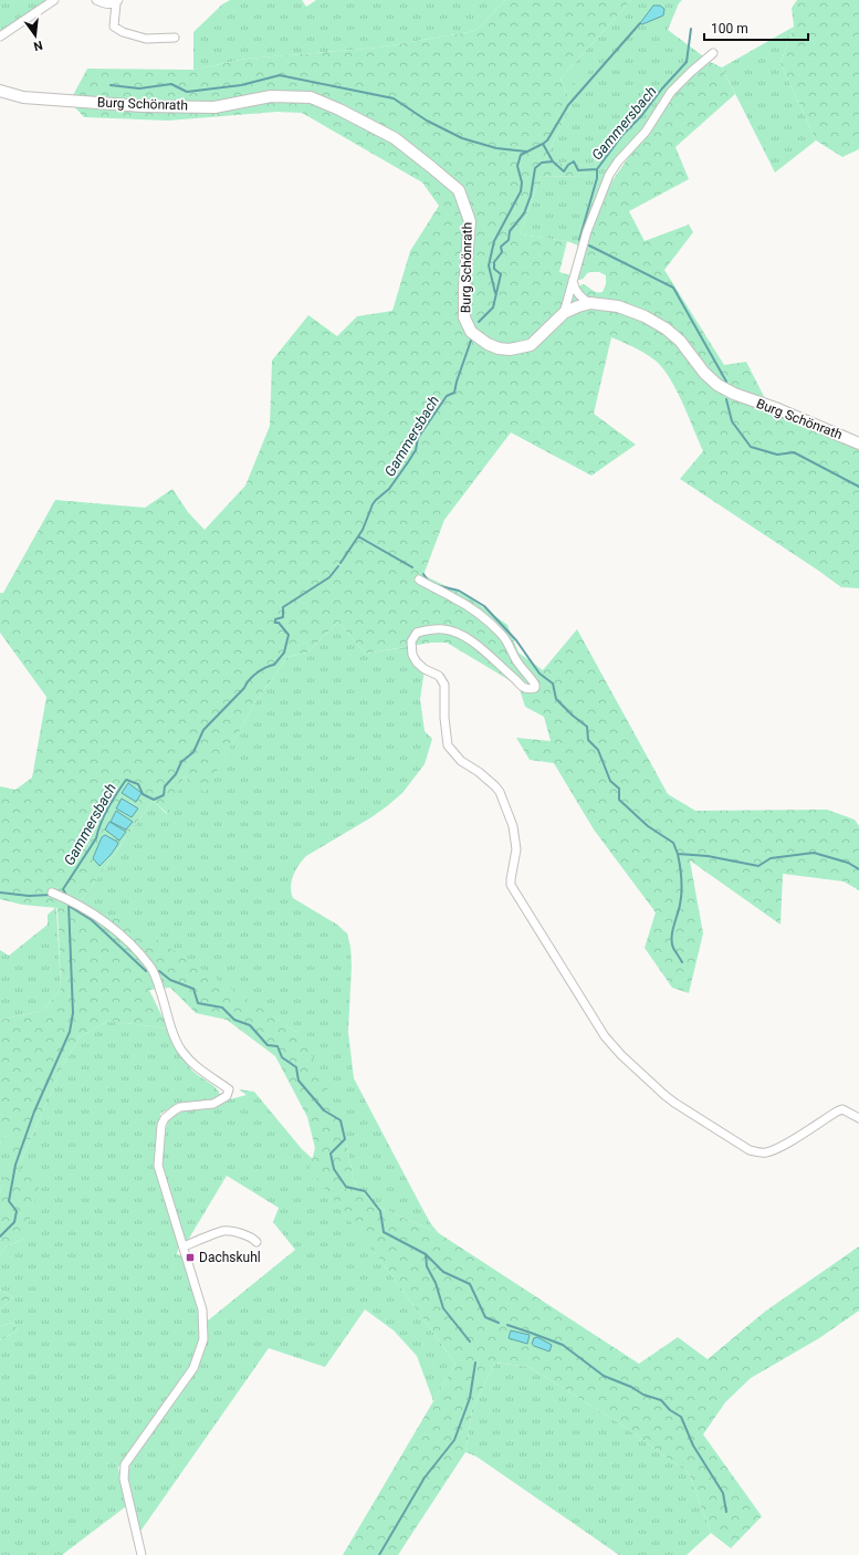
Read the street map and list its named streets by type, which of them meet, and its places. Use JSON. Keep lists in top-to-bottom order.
{
  "streets": {
    "street": ["Burg Schönrath"]
  },
  "water": ["Gammersbach"],
  "places": {
    "transit": ["Dachskuhl"]
  },
  "scale_bar": "100 m",
  "north": "bottom"
}
